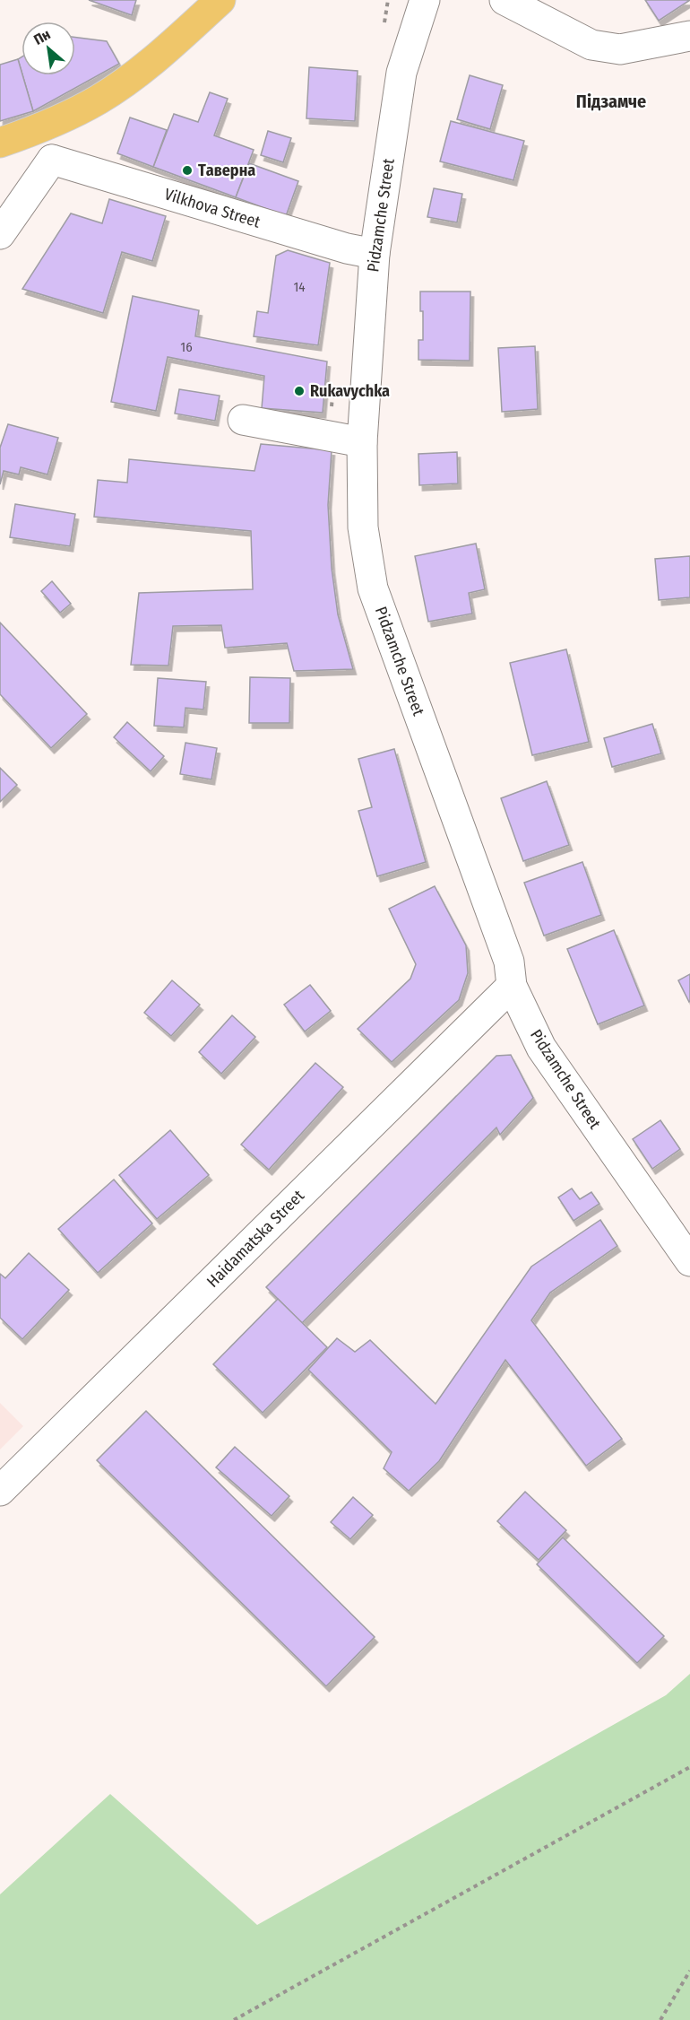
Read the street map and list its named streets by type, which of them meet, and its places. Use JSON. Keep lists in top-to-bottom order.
{
  "streets": {
    "street": ["Vilkhova Street", "Pidzamche Street", "Haidamatska Street"]
  },
  "crossings": [
    ["Vilkhova Street", "Pidzamche Street"],
    ["Pidzamche Street", "Haidamatska Street"]
  ],
  "districts": ["Підзамче"],
  "places": ["Tаверна", "Rukavychka"],
  "house_numbers": ["14", "16"],
  "north": "top left"
}
